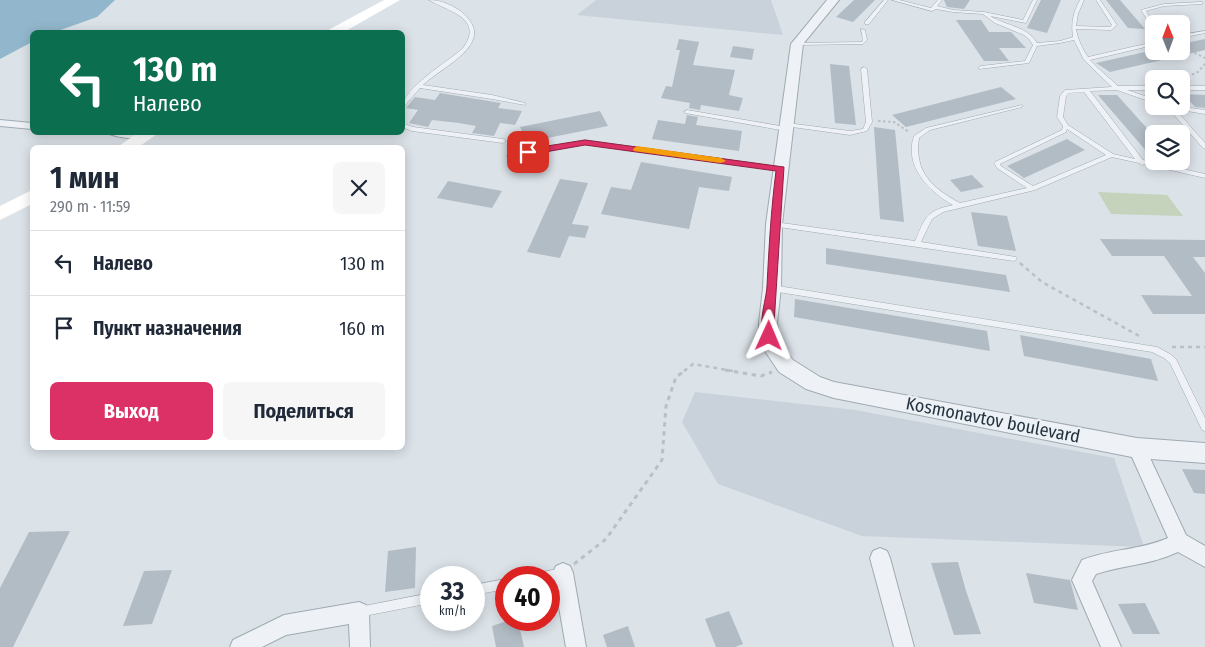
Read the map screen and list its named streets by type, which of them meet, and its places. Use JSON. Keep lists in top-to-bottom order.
{
  "streets": {
    "street": ["Kosmonavtov boulevard"]
  },
  "north": "top",
  "page": {
    "turn": ["130 m", "Налево"],
    "heading": ["1 мин", "290 m · 11:59"],
    "list": [
      {
        "name": "Налево",
        "value": "130 m"
      },
      {
        "name": "Пункт назначения",
        "value": "160 m"
      }
    ],
    "buttons": ["Выход", "Поделиться"],
    "speed": "33 km/h",
    "limit": "40"
  }
}
